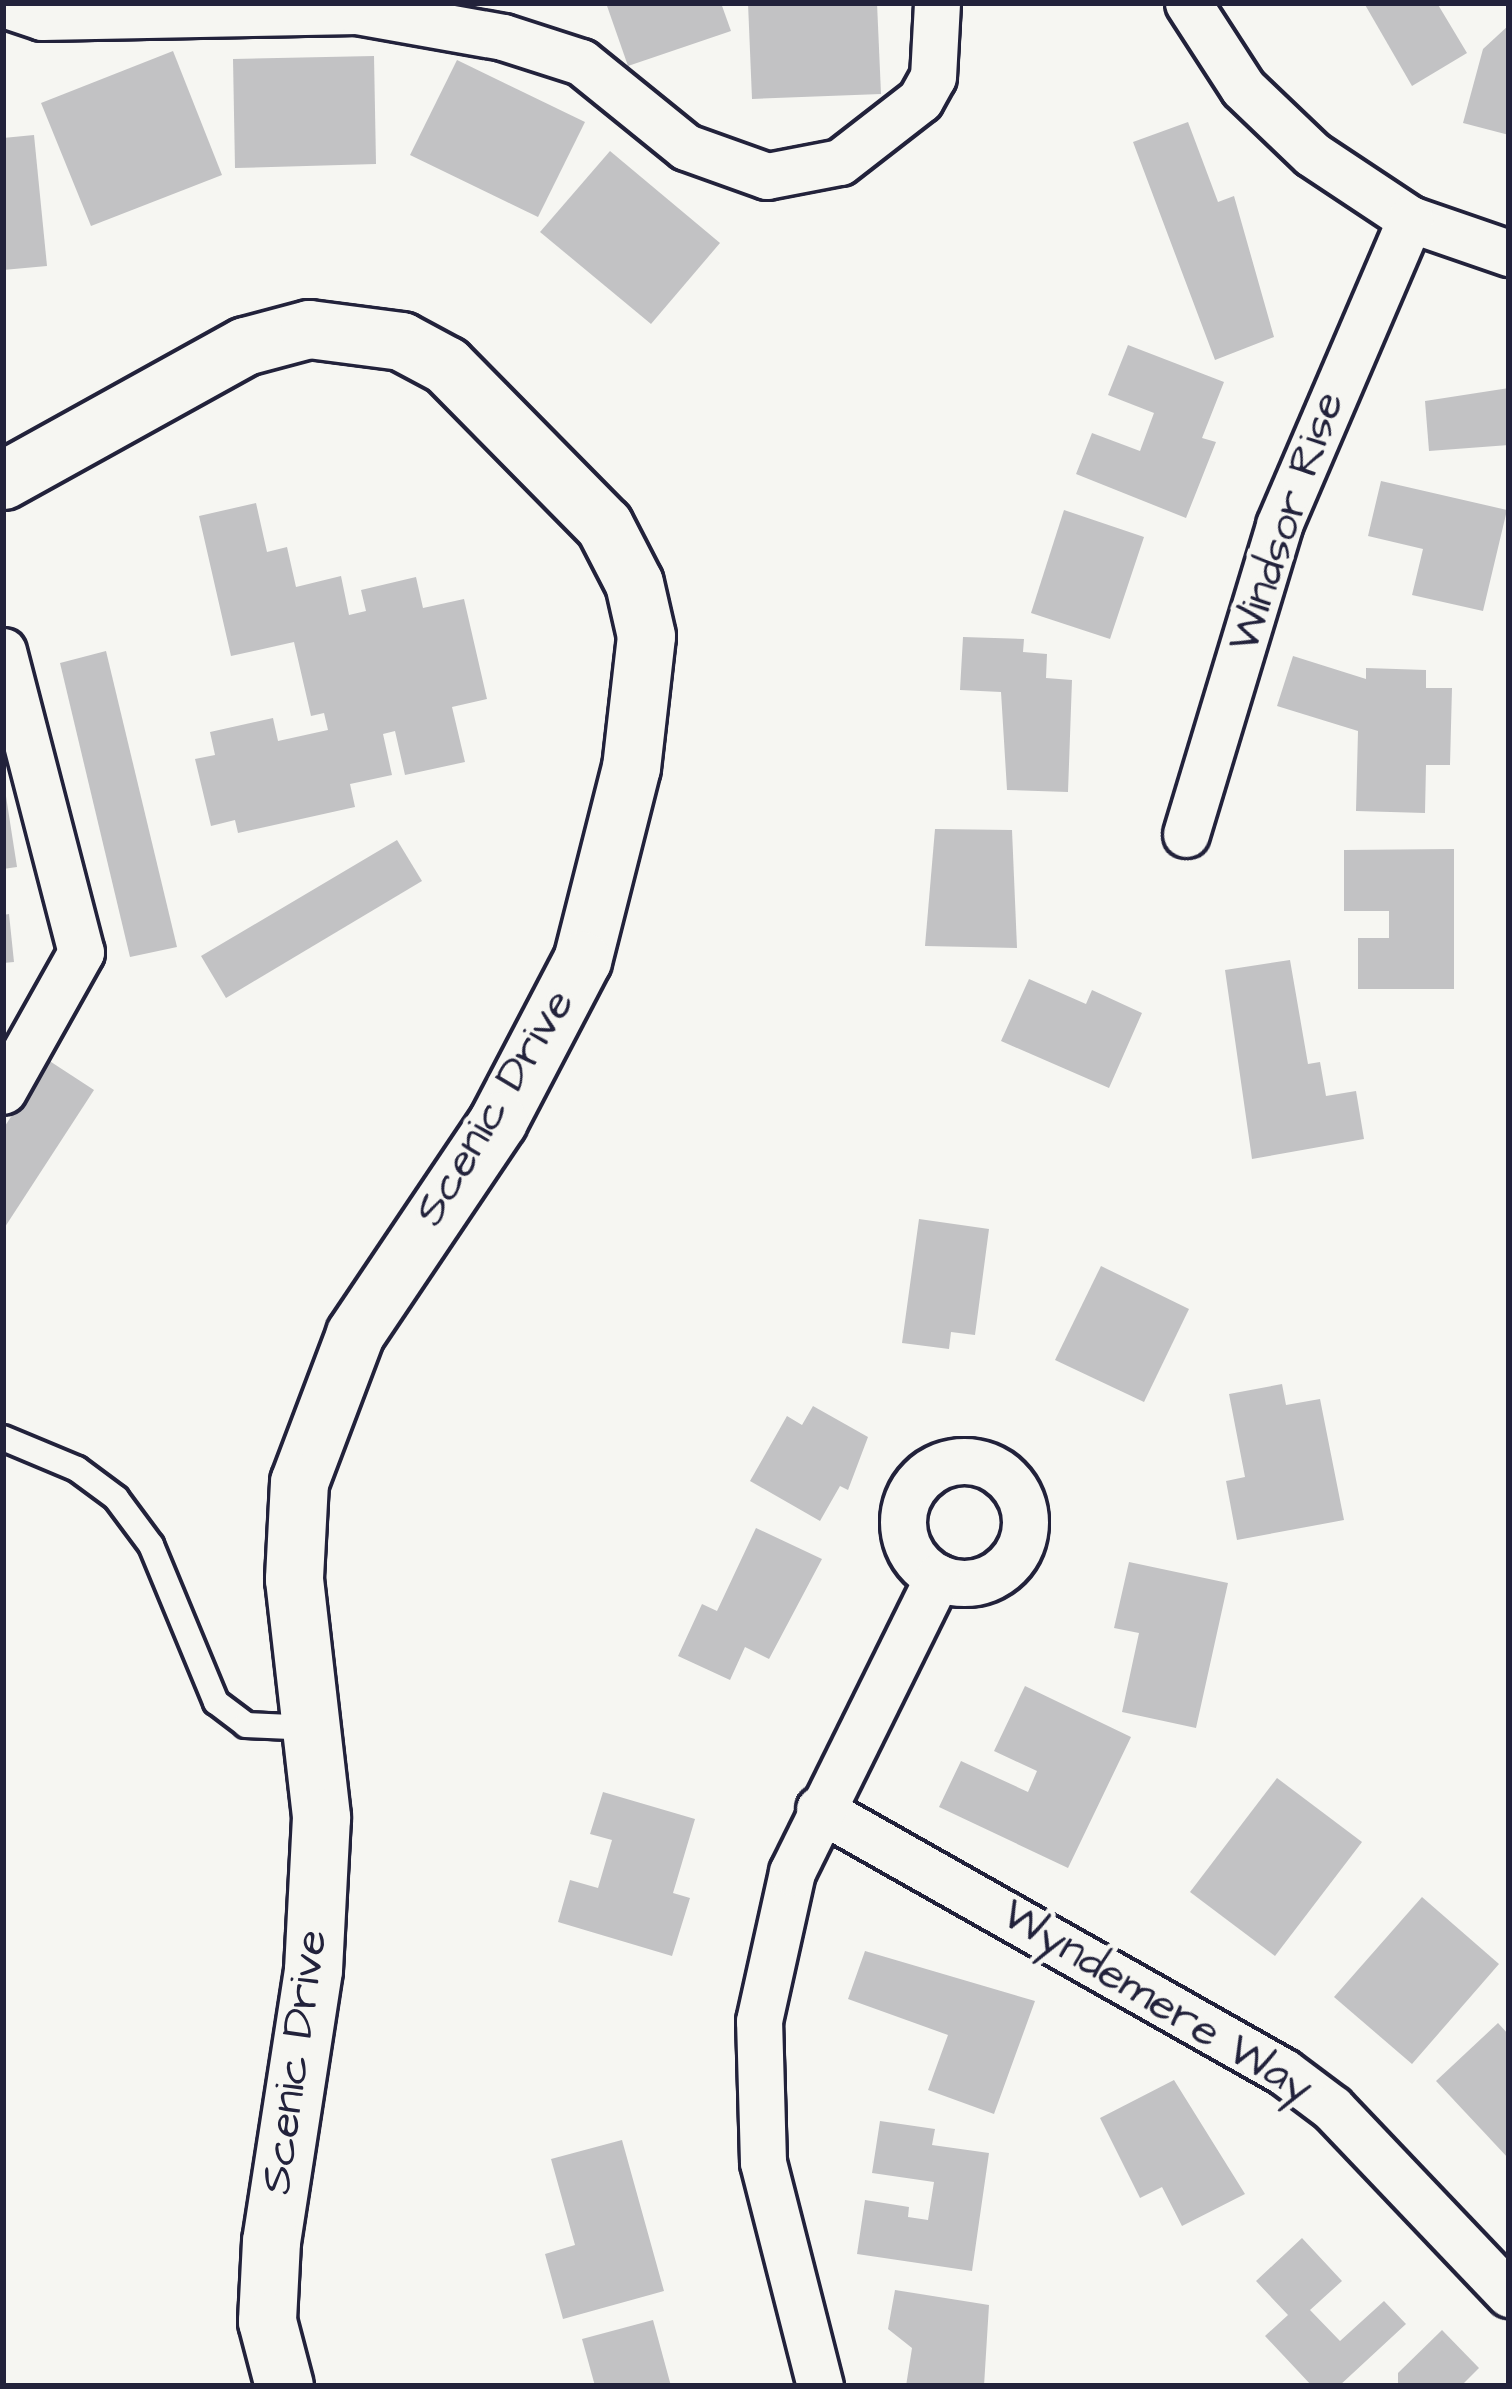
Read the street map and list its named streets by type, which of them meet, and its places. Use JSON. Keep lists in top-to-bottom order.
{
  "streets": {
    "street": ["Windsor Rise", "Scenic Drive", "Wyndemere Way"]
  }
}
